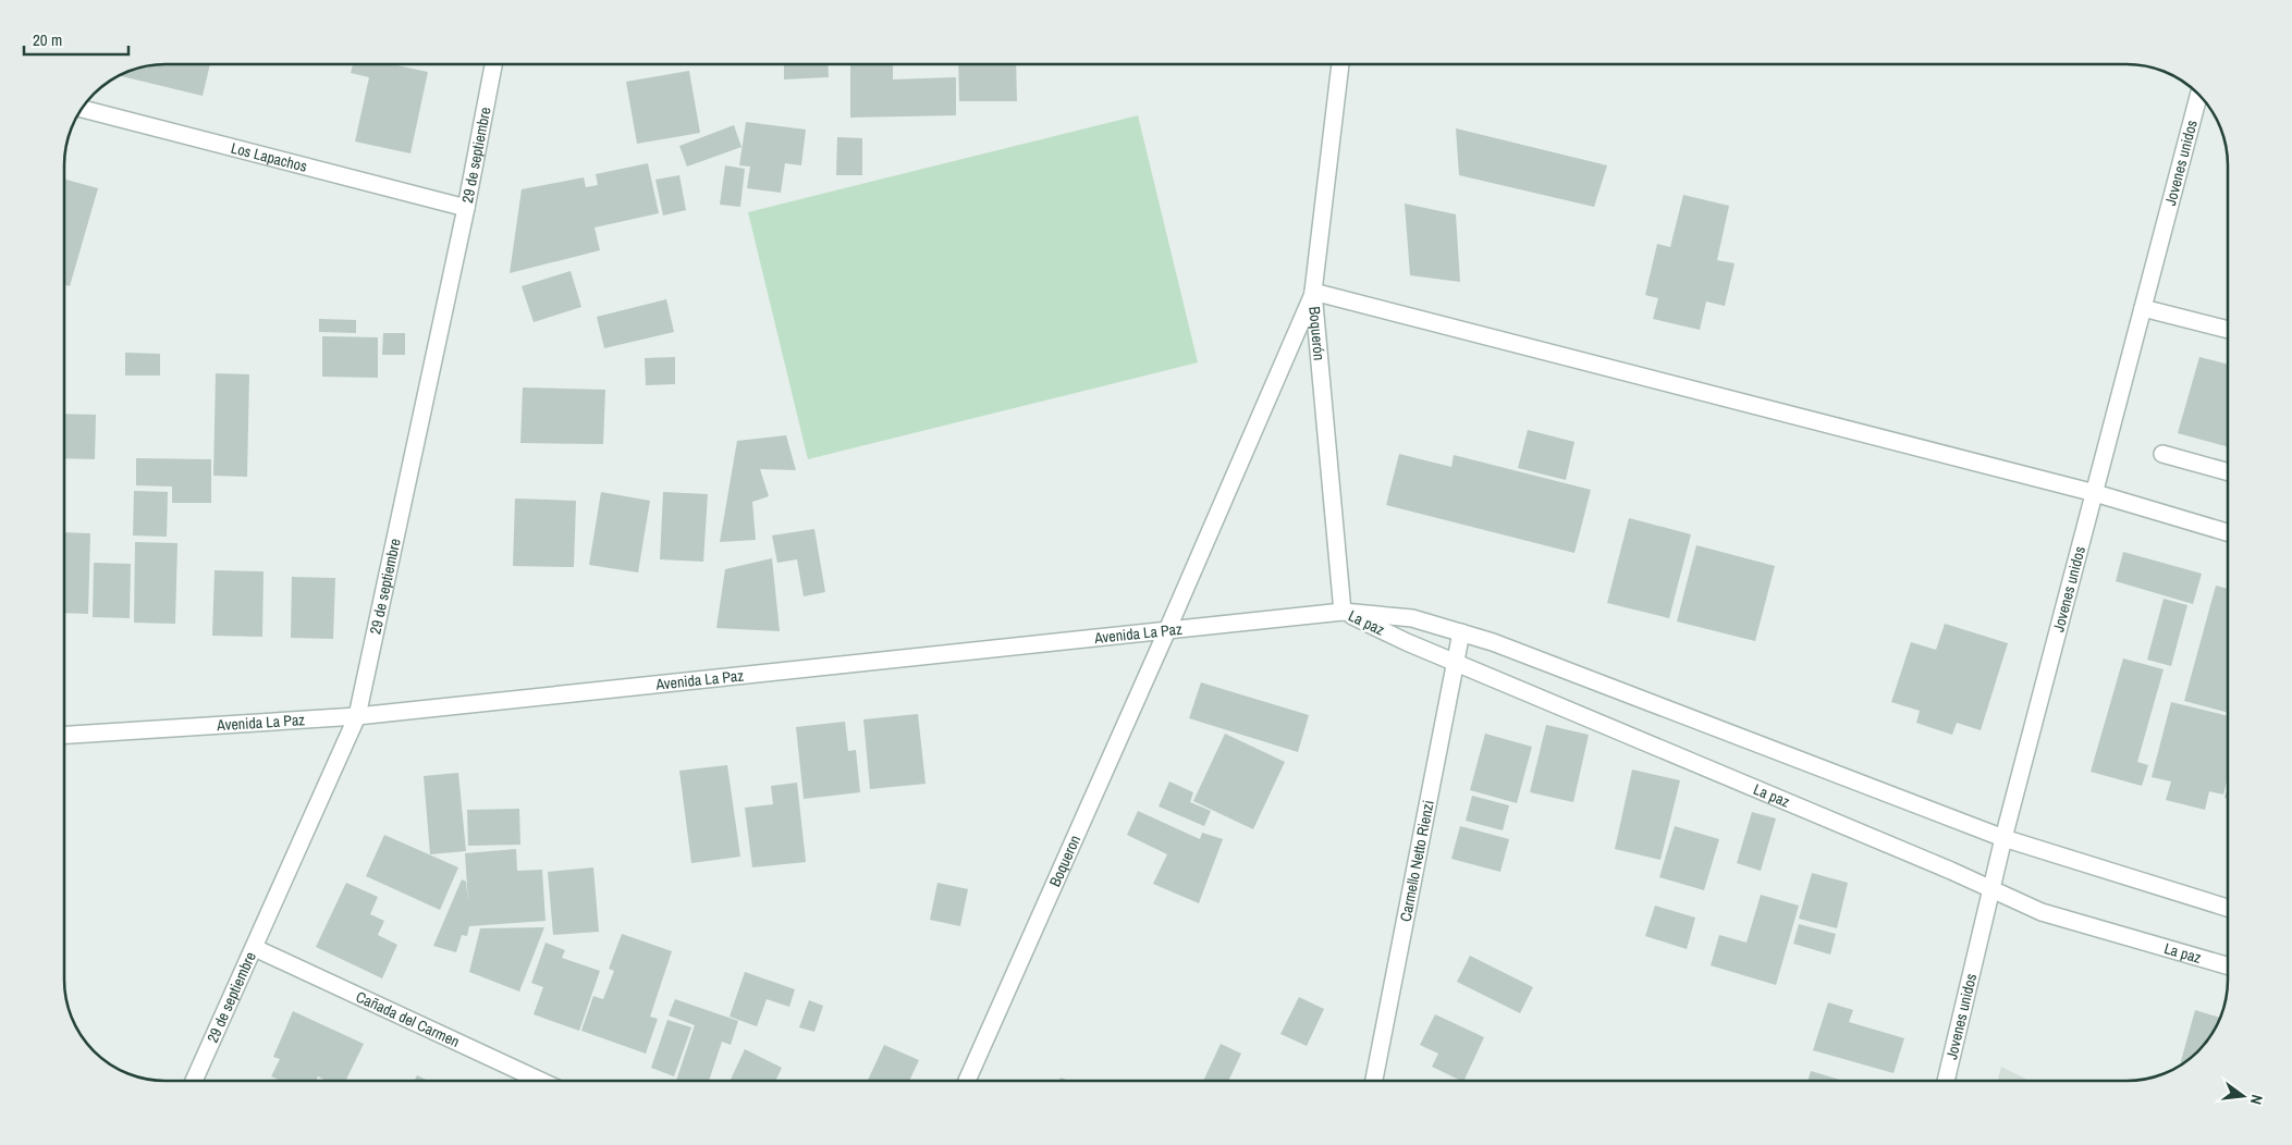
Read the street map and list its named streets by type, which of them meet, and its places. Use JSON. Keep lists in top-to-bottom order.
{
  "streets": {
    "street": [
      "29 de septiembre",
      "Los Lapachos",
      "Jovenes unidos",
      "Boquerón",
      "La paz",
      "Avenida La Paz",
      "Boqueron",
      "Carmello Netto Rienzi",
      "Cañada del Carmen"
    ]
  },
  "crossings": [
    ["29 de septiembre", "Los Lapachos"],
    ["29 de septiembre", "Avenida La Paz"],
    ["29 de septiembre", "Cañada del Carmen"],
    ["Jovenes unidos", "La paz"],
    ["Boquerón", "La paz"],
    ["Boquerón", "Avenida La Paz"],
    ["Boquerón", "Boqueron"],
    ["La paz", "Avenida La Paz"],
    ["La paz", "Carmello Netto Rienzi"],
    ["Avenida La Paz", "Boqueron"]
  ],
  "scale_bar": "20 m",
  "north": "right"
}
